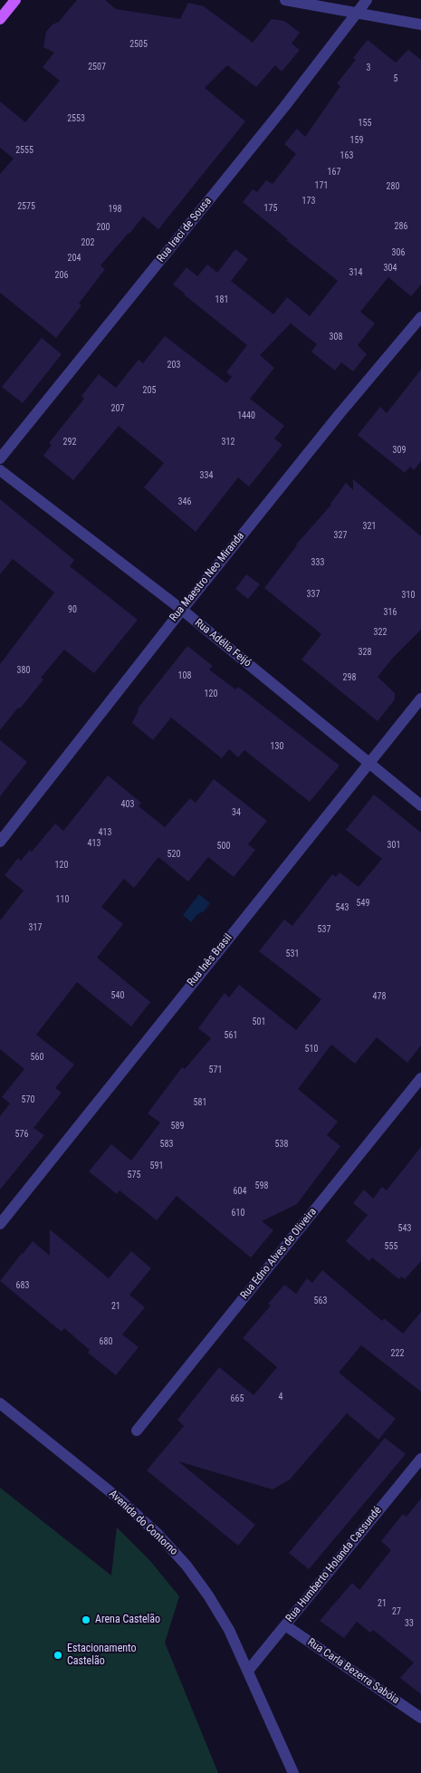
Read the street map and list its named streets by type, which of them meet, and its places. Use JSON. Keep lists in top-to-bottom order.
{
  "streets": {
    "street": [
      "Rua Iraci de Sousa",
      "Rua Maestro Neo Miranda",
      "Rua Adélia Feijó",
      "Rua Inês Brasil",
      "Rua Edno Alves de Oliveira",
      "Avenida do Contorno",
      "Rua Humberto Holanda Cassundé",
      "Rua Carla Bezerra Sabóia"
    ]
  },
  "crossings": [
    ["Rua Maestro Neo Miranda", "Rua Adélia Feijó"],
    ["Rua Adélia Feijó", "Rua Inês Brasil"],
    ["Avenida do Contorno", "Rua Humberto Holanda Cassundé"],
    ["Rua Humberto Holanda Cassundé", "Rua Carla Bezerra Sabóia"]
  ],
  "places": ["Arena Castelão", "Estacionamento Castelão"],
  "house_numbers": [
    "2505",
    "2507",
    "3",
    "5",
    "2553",
    "155",
    "159",
    "2555",
    "163",
    "167",
    "171",
    "280",
    "173",
    "2575",
    "175",
    "198",
    "286",
    "200",
    "202",
    "306",
    "204",
    "304",
    "314",
    "206",
    "181",
    "308",
    "203",
    "205",
    "207",
    "1440",
    "292",
    "312",
    "309",
    "334",
    "346",
    "321",
    "327",
    "333",
    "337",
    "310",
    "90",
    "316",
    "322",
    "328",
    "380",
    "108",
    "298",
    "120",
    "130",
    "403",
    "34",
    "413",
    "413",
    "301",
    "500",
    "520",
    "120",
    "110",
    "549",
    "543",
    "317",
    "537",
    "531",
    "540",
    "478",
    "501",
    "561",
    "510",
    "560",
    "571",
    "570",
    "581",
    "589",
    "576",
    "583",
    "538",
    "591",
    "575",
    "598",
    "604",
    "610",
    "543",
    "555",
    "683",
    "563",
    "21",
    "680",
    "222",
    "4",
    "665",
    "21",
    "27",
    "33"
  ]
}
